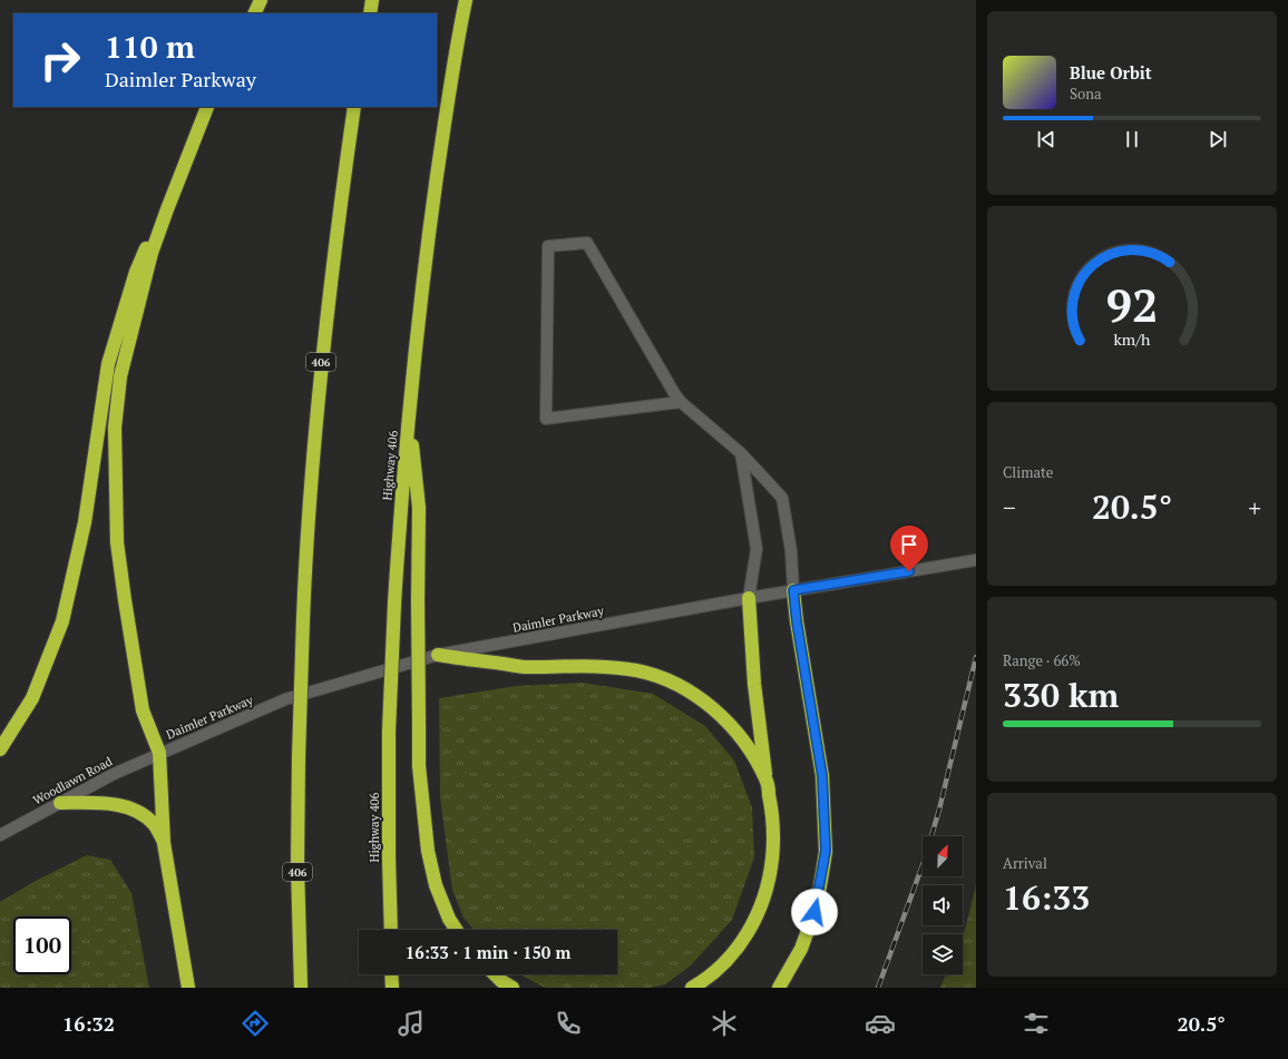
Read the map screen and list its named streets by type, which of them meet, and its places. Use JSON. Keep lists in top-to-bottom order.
{
  "streets": {
    "highway": ["406", "Highway 406"],
    "main road": ["Daimler Parkway", "Woodlawn Road"]
  },
  "crossings": [
    ["Daimler Parkway", "Woodlawn Road"]
  ],
  "north": "top right",
  "page": {
    "turn": ["110 m", "Daimler Parkway"],
    "song": ["Blue Orbit", "Sona"],
    "tile": [
      "Climate",
      ["Range · 66%", "330 km"],
      ["Arrival", "16:33"]
    ],
    "heat": ["−", "20.5°", "+"],
    "limit": "100",
    "trip": "16:33 · 1 min · 150 m",
    "tabs": ["16:32", "20.5°"],
    "gauge": ["92", "km/h"]
  }
}
